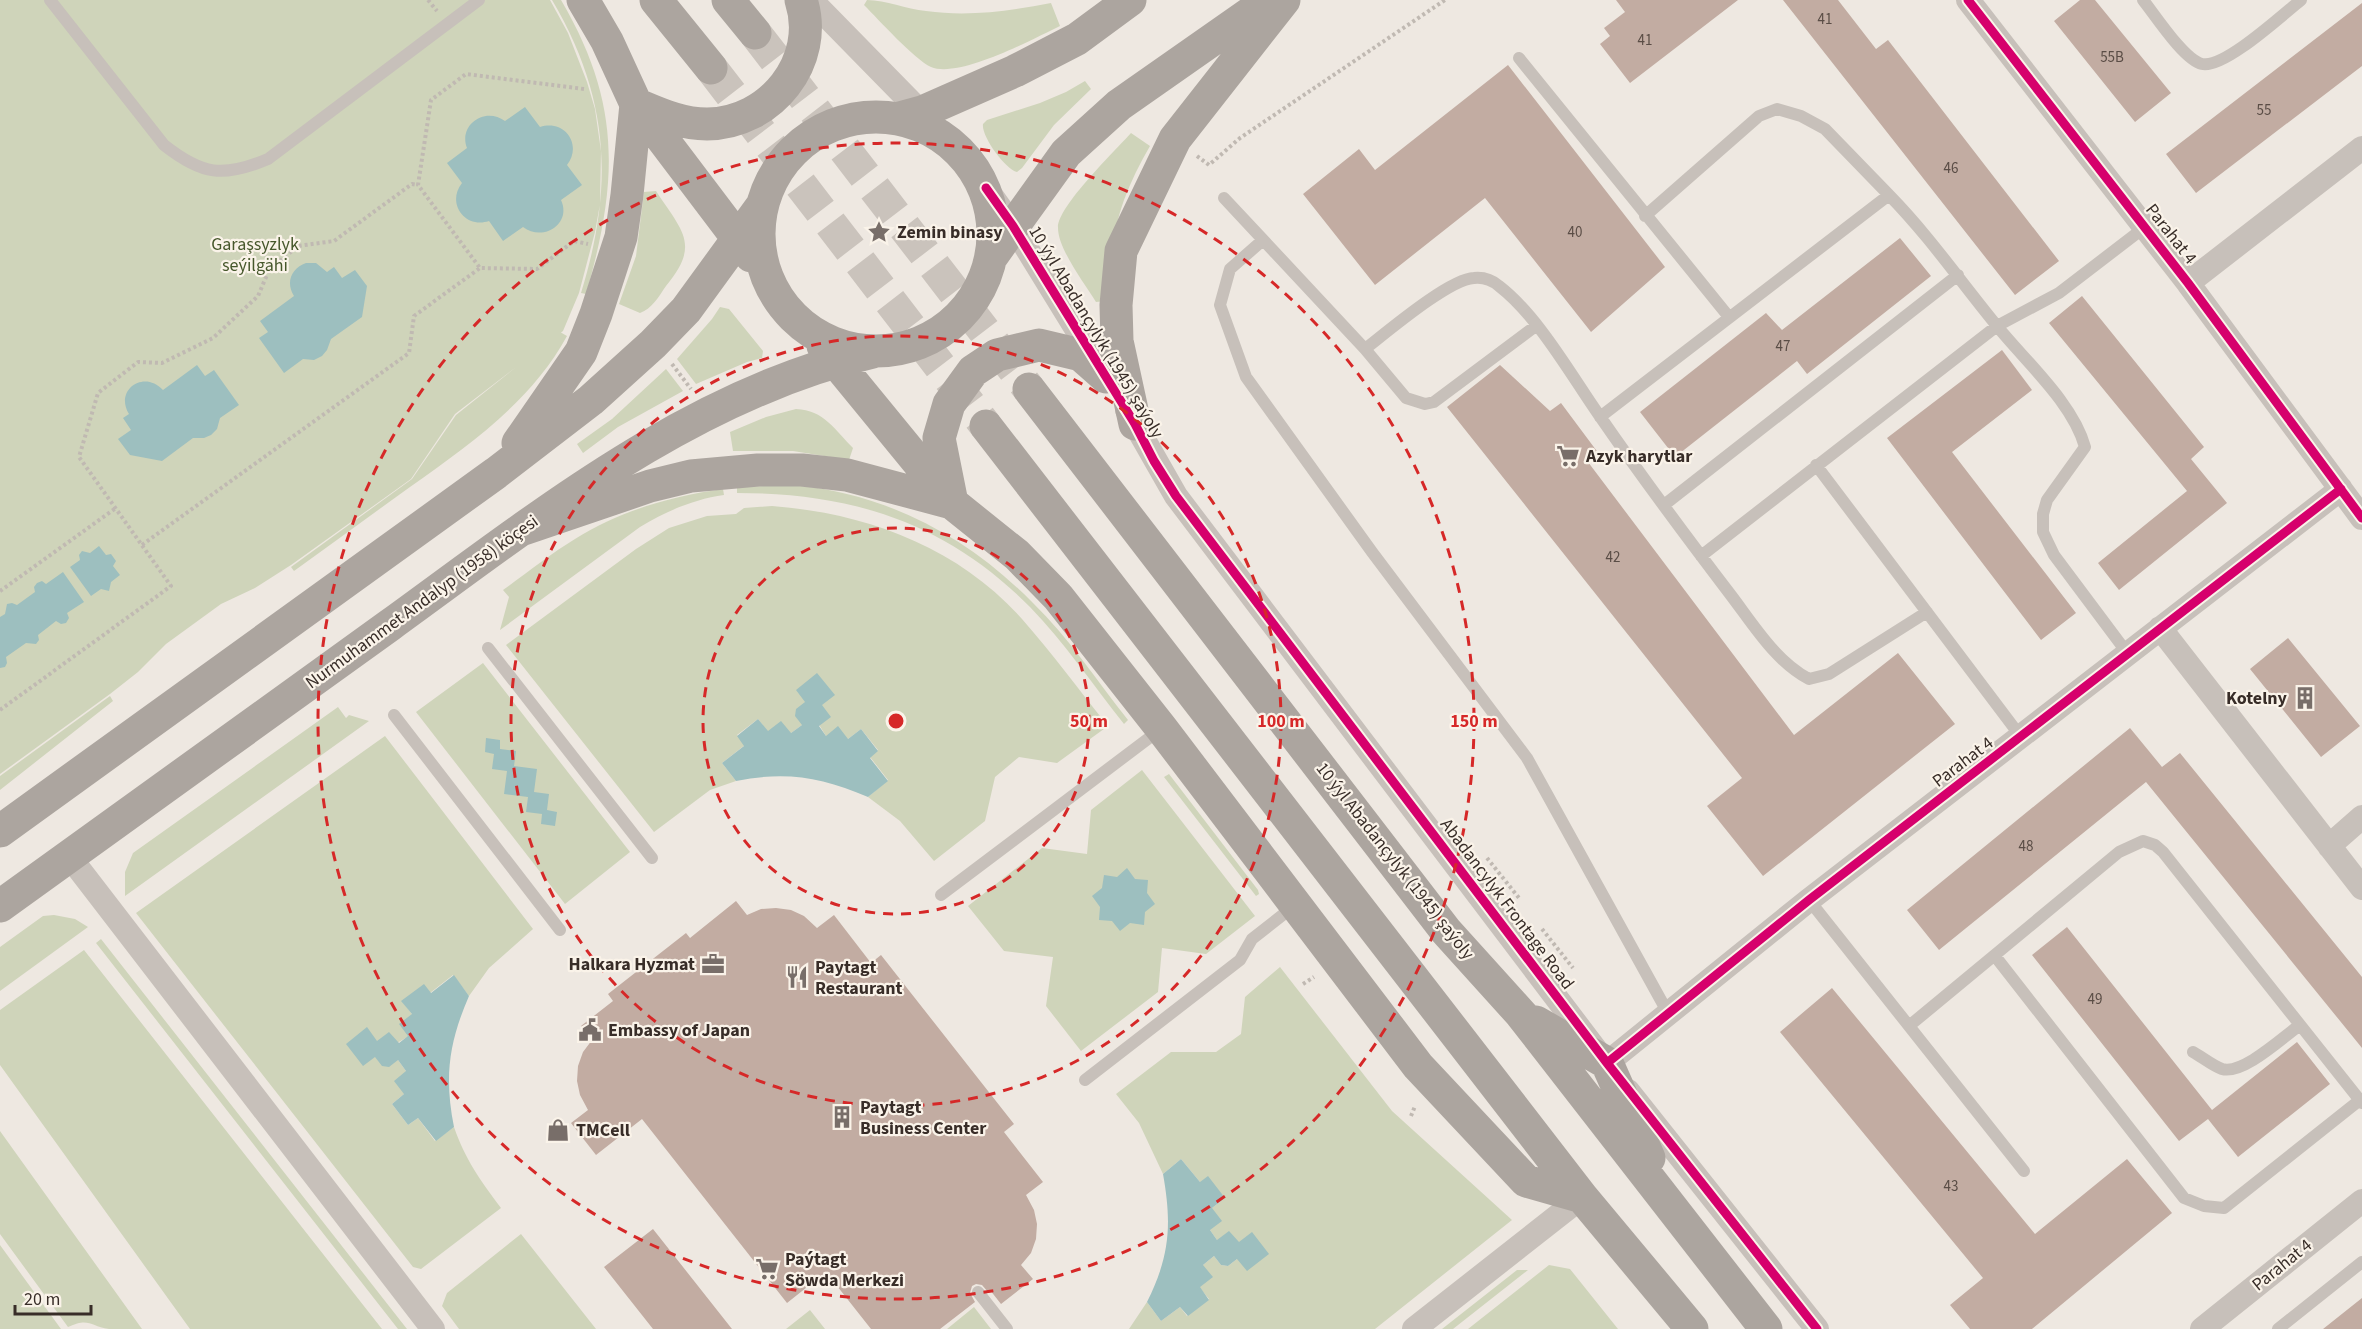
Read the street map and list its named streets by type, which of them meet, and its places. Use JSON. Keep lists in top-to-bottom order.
{
  "streets": {
    "main road": ["10 ýyl Abadançylyk (1945) şaýoly", "Nurmuhammet Andalyp (1958) köçesi"],
    "street": ["Parahat 4", "Abadancylyk Frontage Road"]
  },
  "crossings": [
    ["Parahat 4", "Abadancylyk Frontage Road"],
    ["10 ýyl Abadançylyk (1945) şaýoly", "Abadancylyk Frontage Road"]
  ],
  "parks": ["Garaşsyzlyk seýilgähi"],
  "places": {
    "place": ["Zemin binasy"],
    "supermarket": ["Azyk harytlar", "Paýtagt Söwda Merkezi"],
    "building": ["Kotelny", "Paytagt Business Center"],
    "office": ["Halkara Hyzmat"],
    "restaurant": ["Paytagt Restaurant"],
    "public building": ["Embassy of Japan"],
    "shop": ["TMCell"]
  },
  "house_numbers": [
    "41",
    "41",
    "55B",
    "55",
    "46",
    "40",
    "47",
    "42",
    "48",
    "49",
    "43"
  ],
  "scale_bar": "20 m",
  "rings": ["50 m", "100 m", "150 m"]
}
